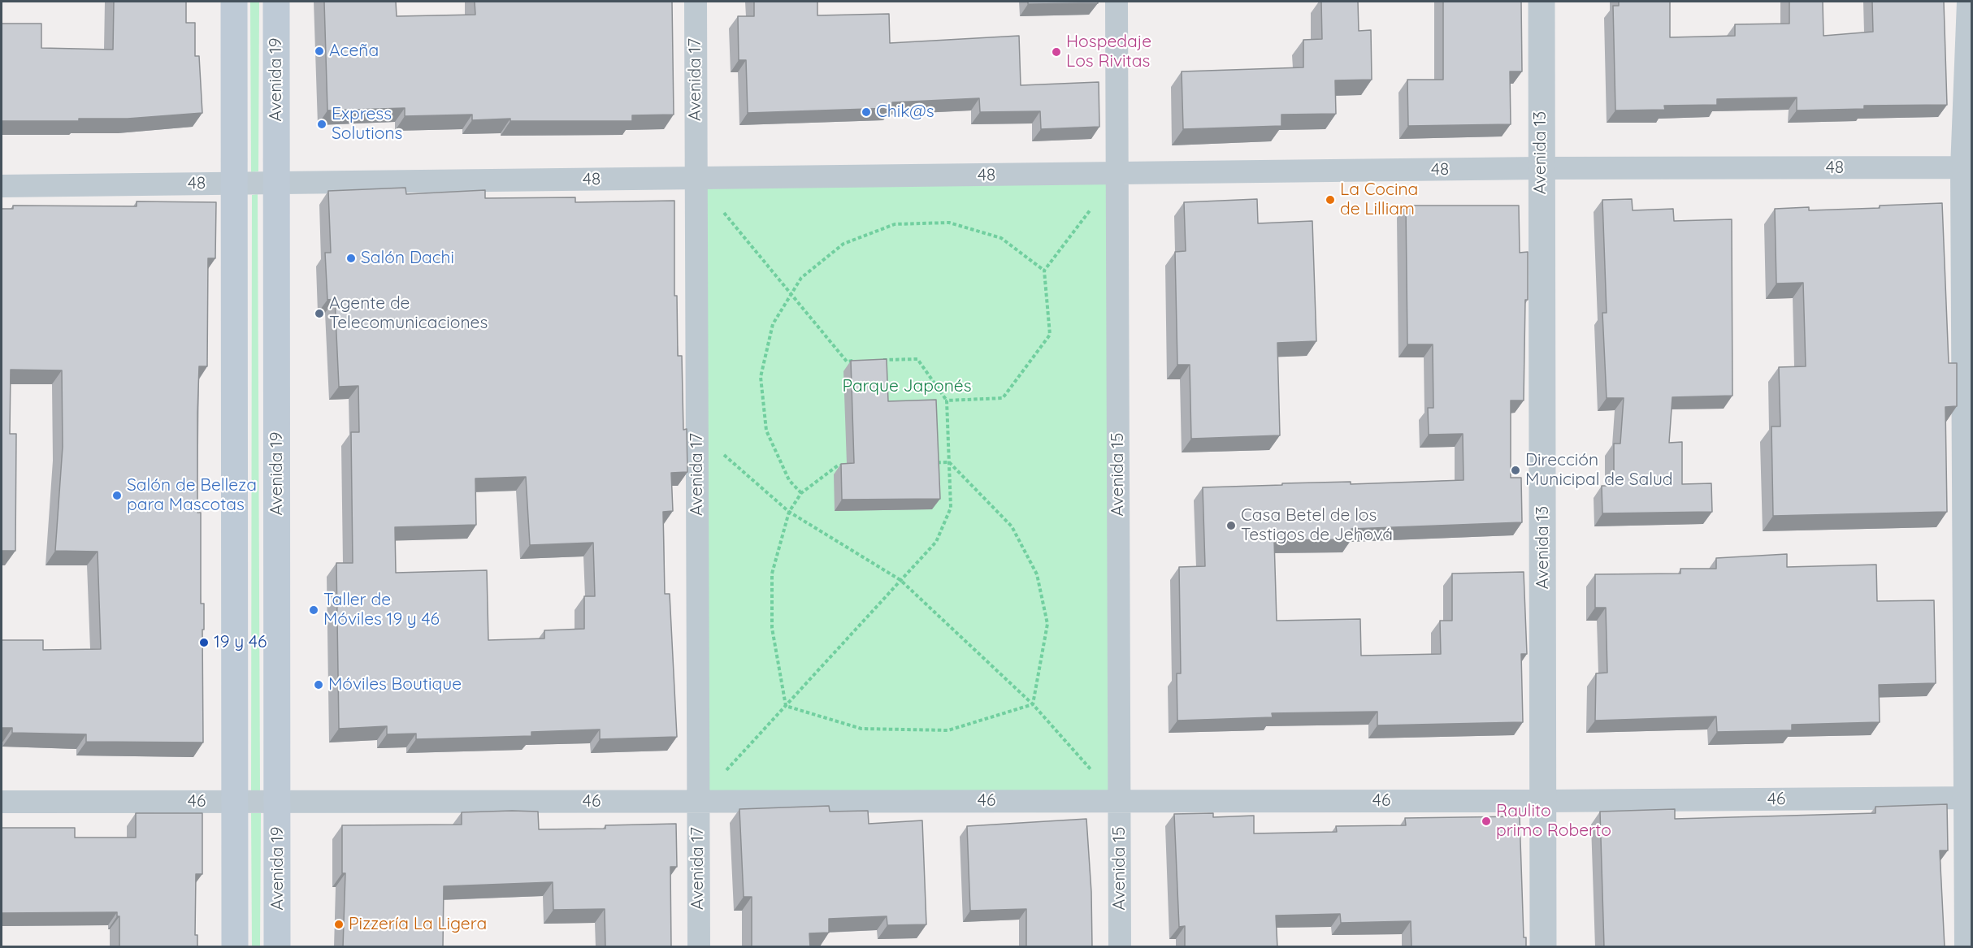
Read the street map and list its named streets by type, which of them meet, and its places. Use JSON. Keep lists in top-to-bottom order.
{
  "streets": {
    "main road": ["Avenida 19"],
    "street": [
      "Avenida 17",
      "Avenida 13",
      "48",
      "Avenida 15",
      "46"
    ]
  },
  "crossings": [
    ["Avenida 19", "48"],
    ["Avenida 19", "46"],
    ["Avenida 17", "48"],
    ["Avenida 17", "46"],
    ["Avenida 13", "48"],
    ["Avenida 13", "46"],
    ["48", "Avenida 15"],
    ["Avenida 15", "46"]
  ],
  "parks": ["Parque Japonés"],
  "places": [
    "Aceña",
    "Hospedaje Los Rivitas",
    "Chik@s",
    "Express Solutions",
    "La Cocina de Lilliam",
    "Salón Dachi",
    "Agente de Telecomunicaciones",
    "Dirección Municipal de Salud",
    "Salón de Belleza para Mascotas",
    "Casa Betel de los Testigos de Jehová",
    "Taller de Móviles 19 y 46",
    "19 y 46",
    "Móviles Boutique",
    "Raulito primo Roberto",
    "Pizzería La Ligera"
  ]
}
